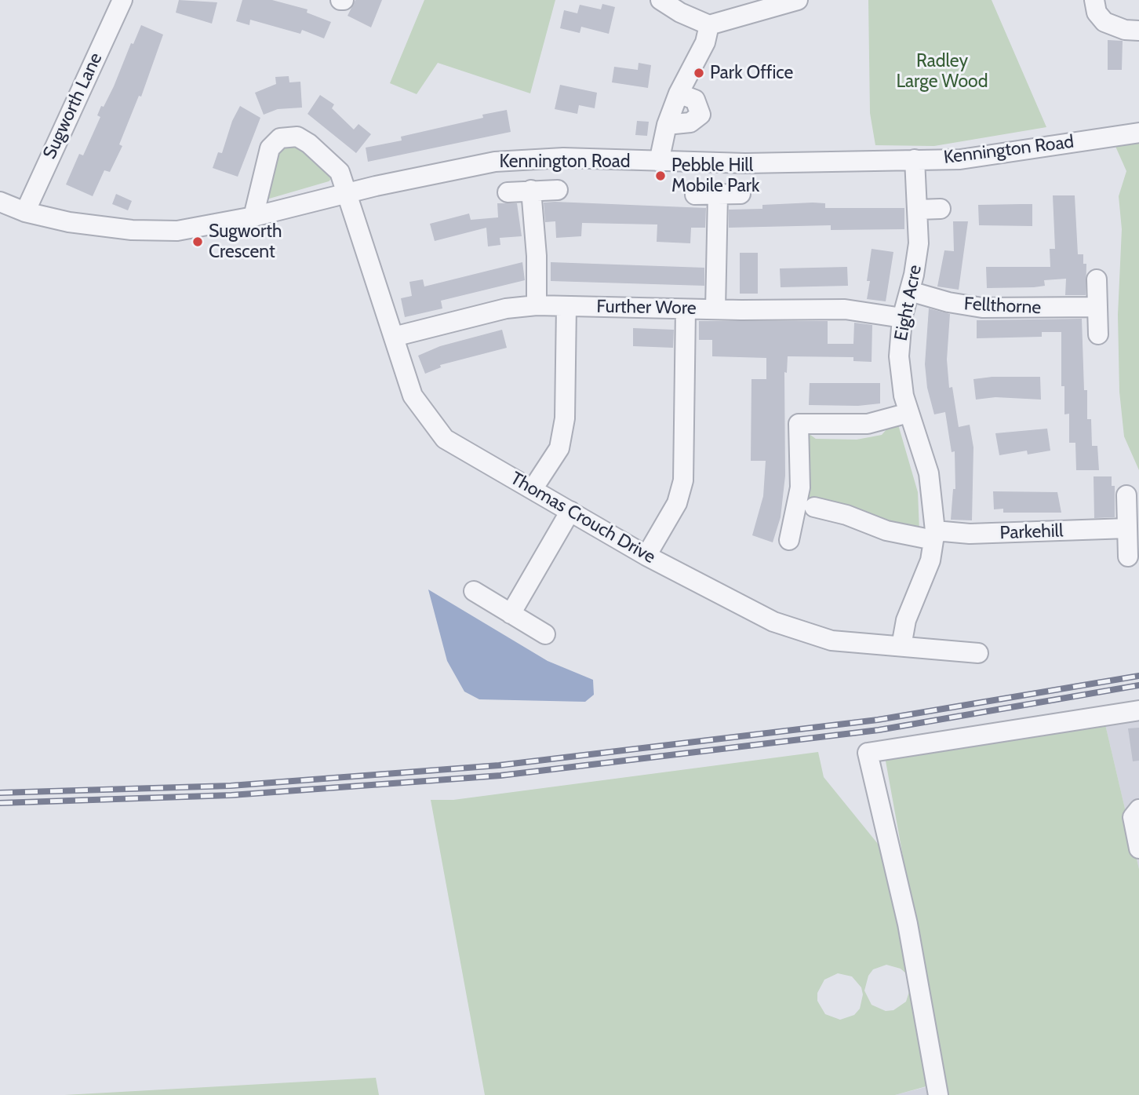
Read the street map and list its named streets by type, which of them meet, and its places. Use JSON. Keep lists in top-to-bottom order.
{
  "streets": {
    "street": [
      "Sugworth Lane",
      "Kennington Road",
      "Eight Acre",
      "Fellthorne",
      "Further Wore",
      "Thomas Crouch Drive",
      "Parkehill"
    ]
  },
  "crossings": [
    ["Sugworth Lane", "Kennington Road"],
    ["Kennington Road", "Eight Acre"],
    ["Kennington Road", "Thomas Crouch Drive"],
    ["Eight Acre", "Fellthorne"],
    ["Eight Acre", "Further Wore"],
    ["Eight Acre", "Thomas Crouch Drive"],
    ["Eight Acre", "Parkehill"],
    ["Further Wore", "Thomas Crouch Drive"]
  ],
  "parks": ["Radley Large Wood"],
  "places": ["Park Office", "Pebble Hill Mobile Park", "Sugworth Crescent"]
}
